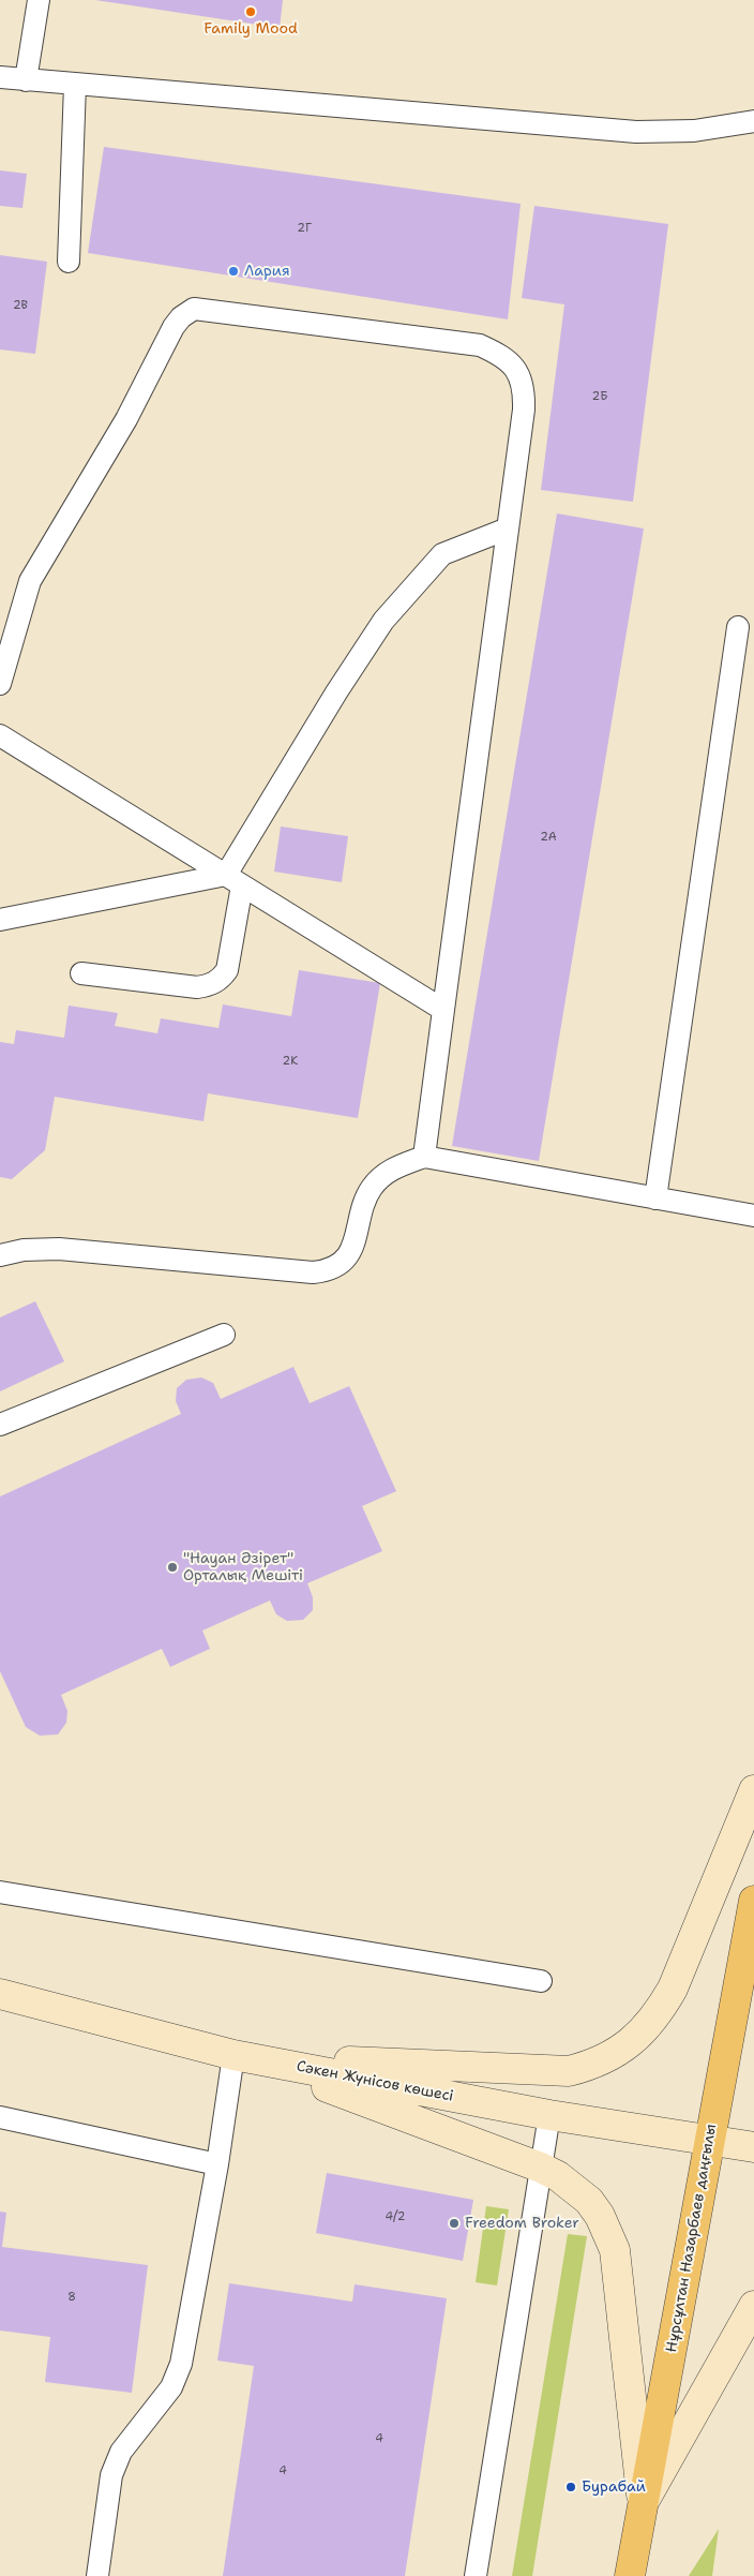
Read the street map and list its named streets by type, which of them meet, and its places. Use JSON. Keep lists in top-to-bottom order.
{
  "streets": {
    "highway": ["Нұрсұлтан Назарбаев даңғылы"],
    "street": ["Сәкен Жүнісов көшесі"]
  },
  "crossings": [
    ["Сәкен Жүнісов көшесі", "Нұрсұлтан Назарбаев даңғылы"]
  ],
  "places": [
    "Family Mood",
    "Лария",
    "\"Науан Әзірет\" Орталық Мешіті",
    "Freedom Broker",
    "Бурабай"
  ],
  "house_numbers": [
    "2Г",
    "2В",
    "2Б",
    "2А",
    "2К",
    "4/2",
    "8",
    "4",
    "4"
  ]
}
